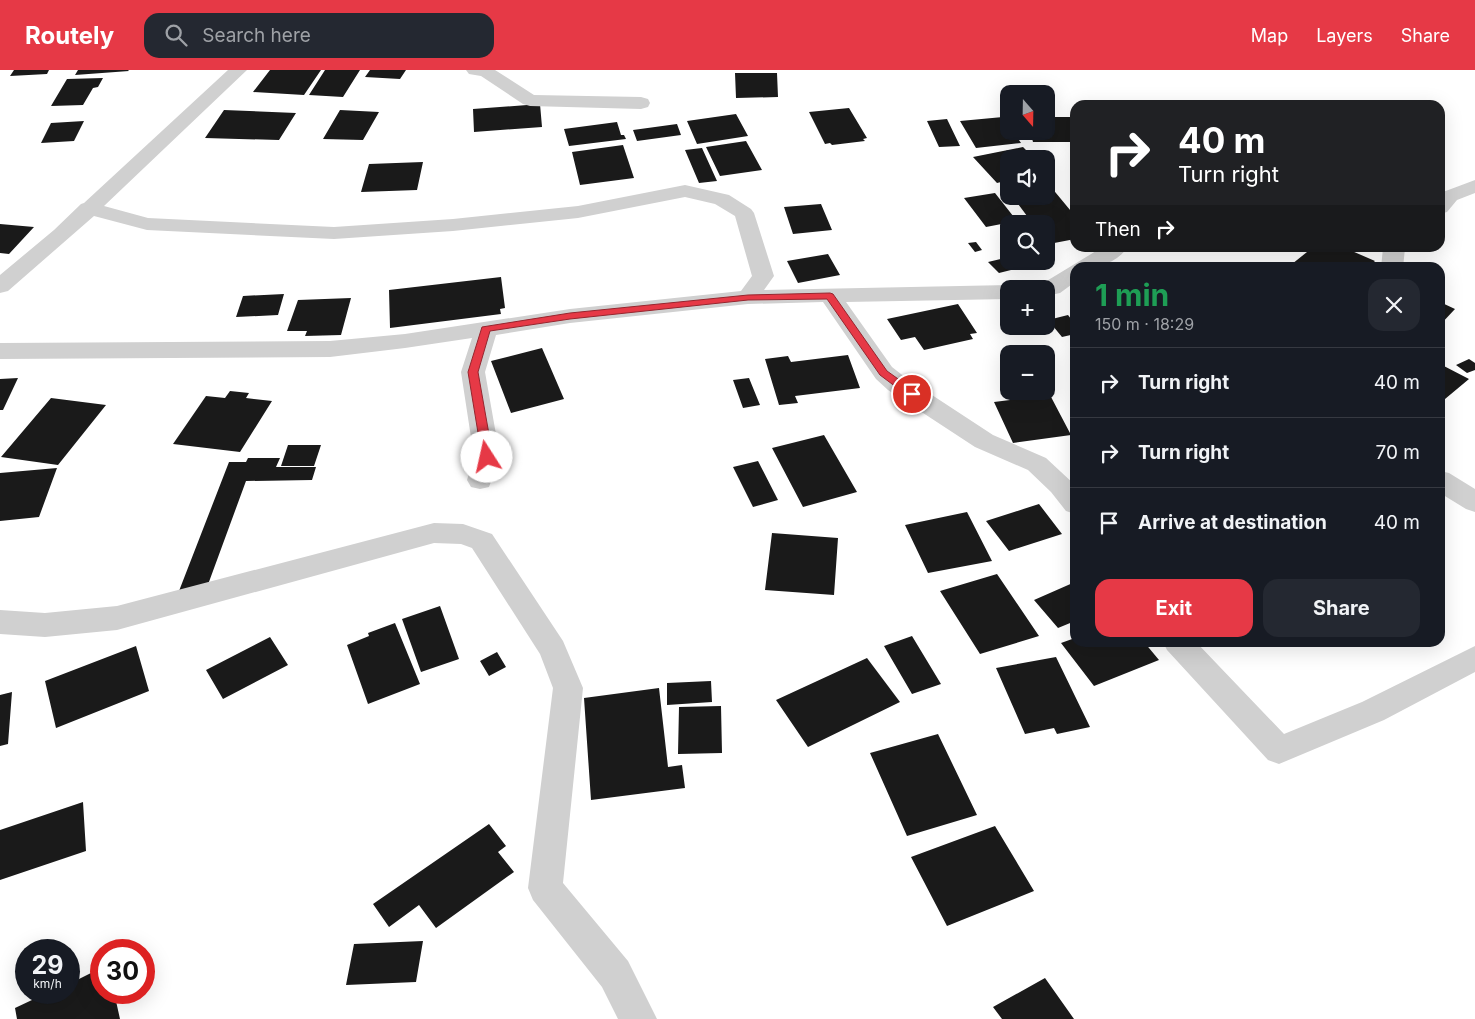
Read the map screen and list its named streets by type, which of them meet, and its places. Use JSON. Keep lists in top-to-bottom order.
{
  "north": "bottom",
  "page": {
    "header": "Routely",
    "search": "Search here",
    "nav": ["Map", "Layers", "Share"],
    "map_buttons": ["+", "−"],
    "turn": ["40 m", "Turn right"],
    "then": "Then",
    "heading": ["1 min", "150 m · 18:29"],
    "list": [
      {
        "name": "Turn right",
        "value": "40 m"
      },
      {
        "name": "Turn right",
        "value": "70 m"
      },
      {
        "name": "Arrive at destination",
        "value": "40 m"
      }
    ],
    "buttons": ["Exit", "Share"],
    "speed": "29 km/h",
    "limit": "30"
  }
}
